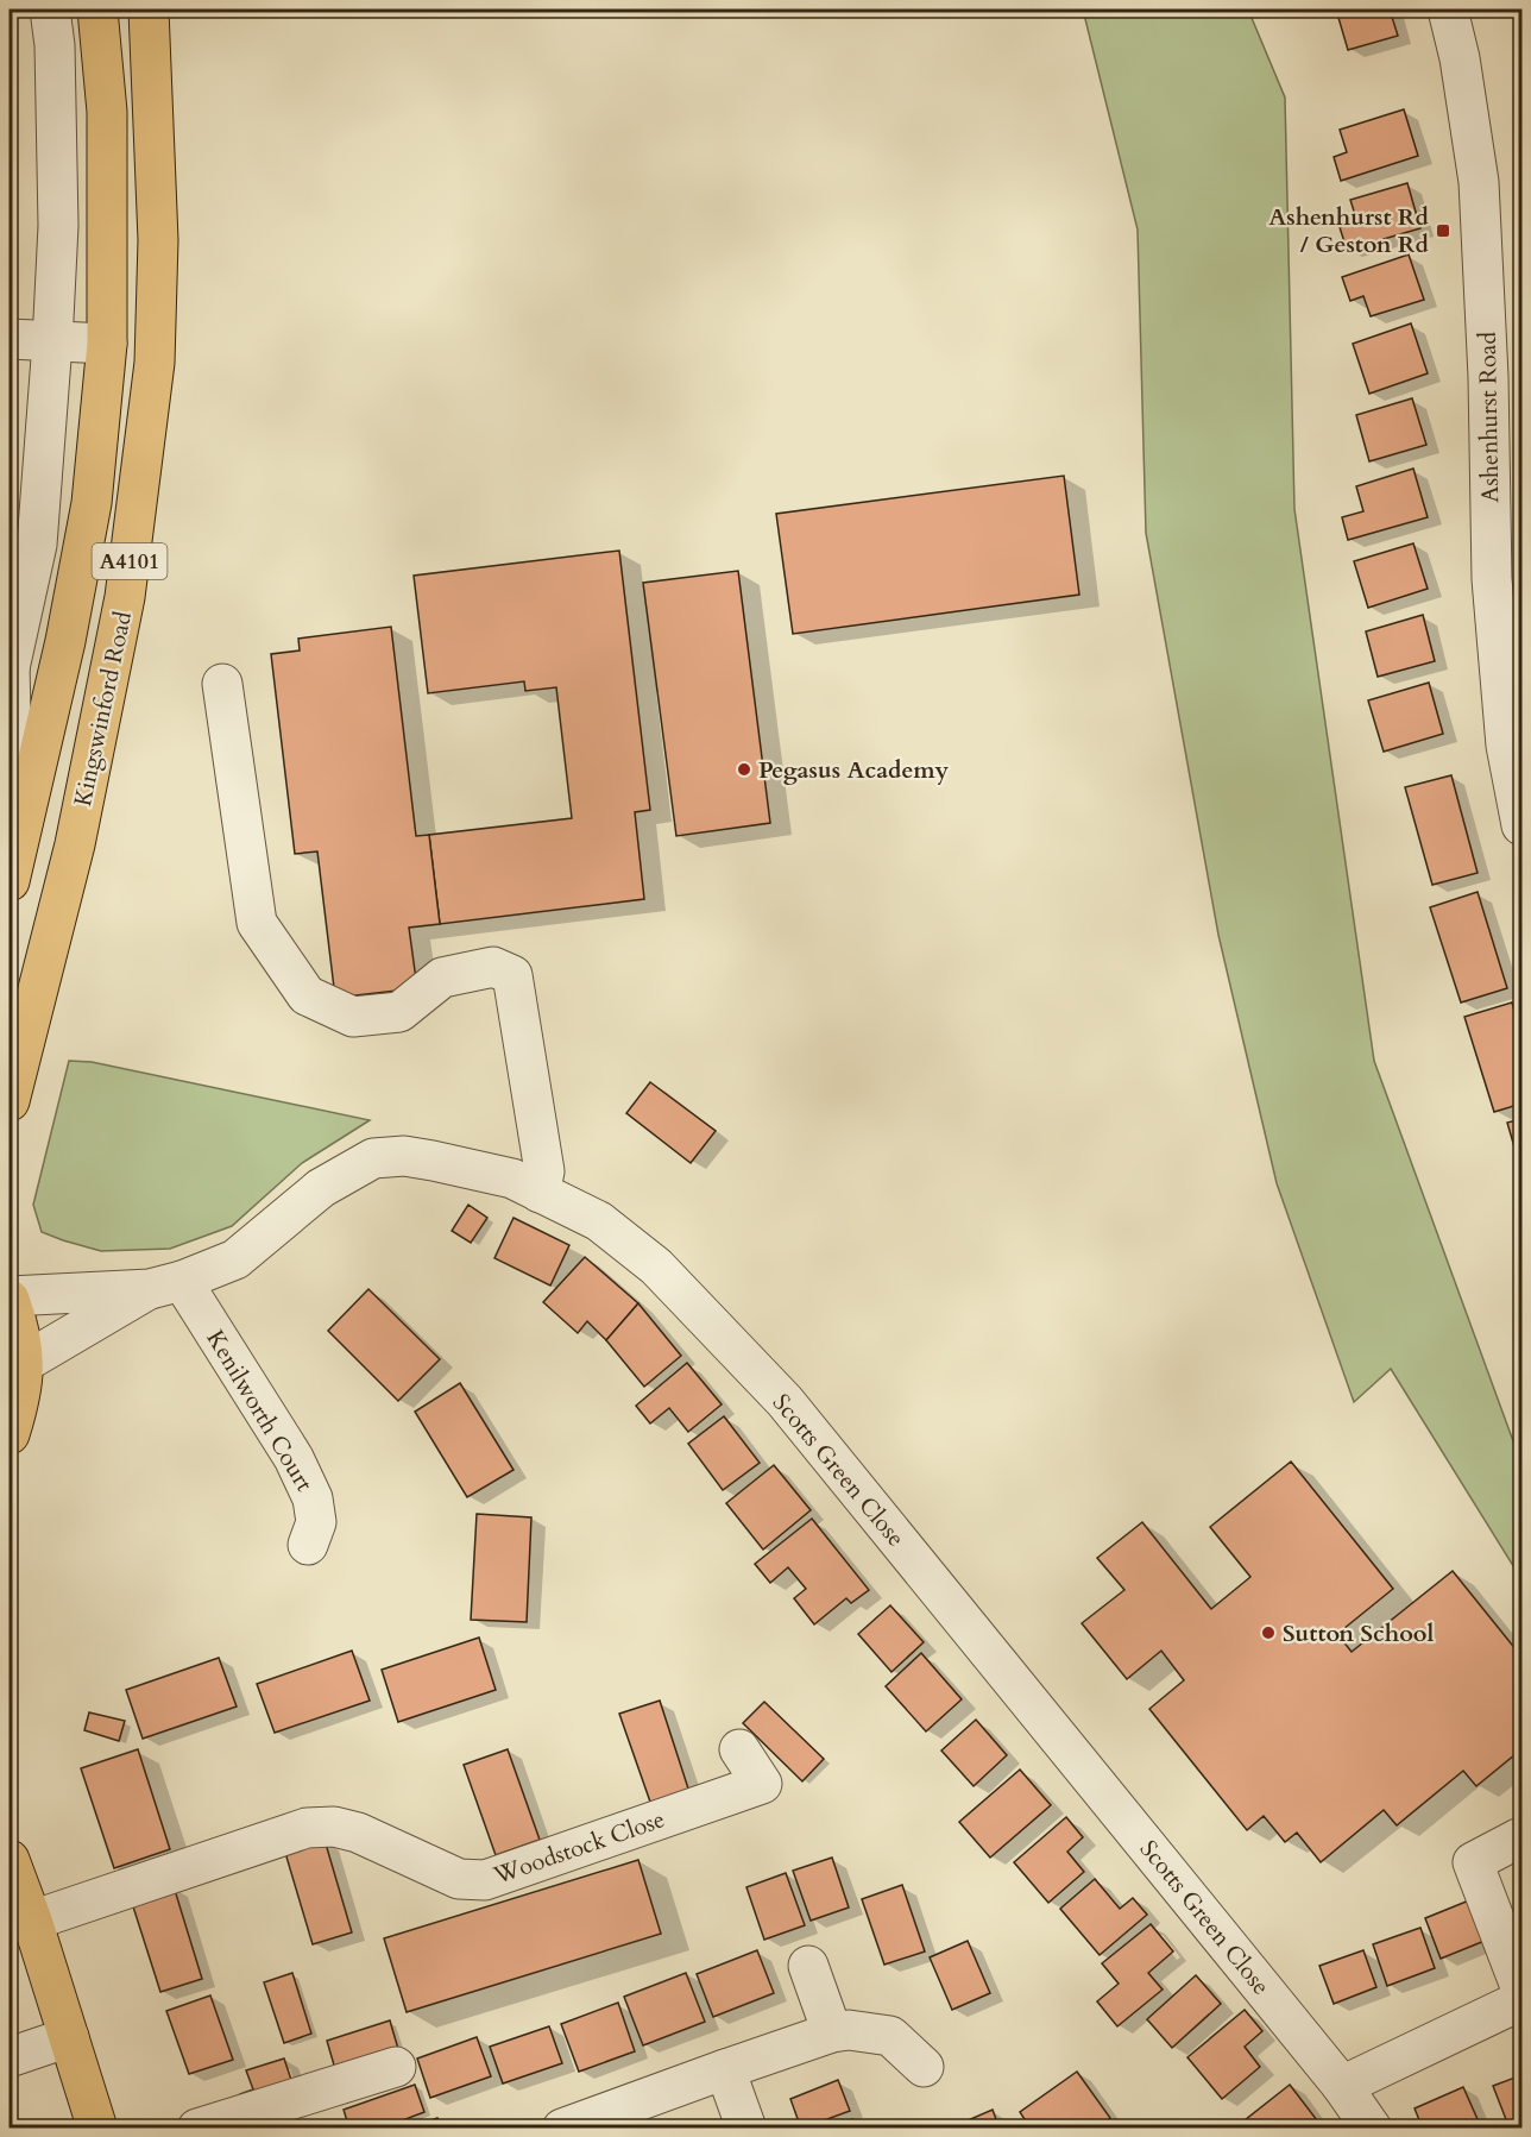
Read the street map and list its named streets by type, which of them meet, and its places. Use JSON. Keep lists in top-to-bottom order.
{
  "streets": {
    "main road": ["A4101", "Kingswinford Road"],
    "street": [
      "Ashenhurst Road",
      "Kenilworth Court",
      "Scotts Green Close",
      "Woodstock Close"
    ]
  },
  "crossings": [
    ["Kenilworth Court", "Scotts Green Close"]
  ],
  "places": {
    "transit": ["Ashenhurst Rd / Geston Rd"],
    "other": ["Pegasus Academy", "Sutton School"]
  }
}
